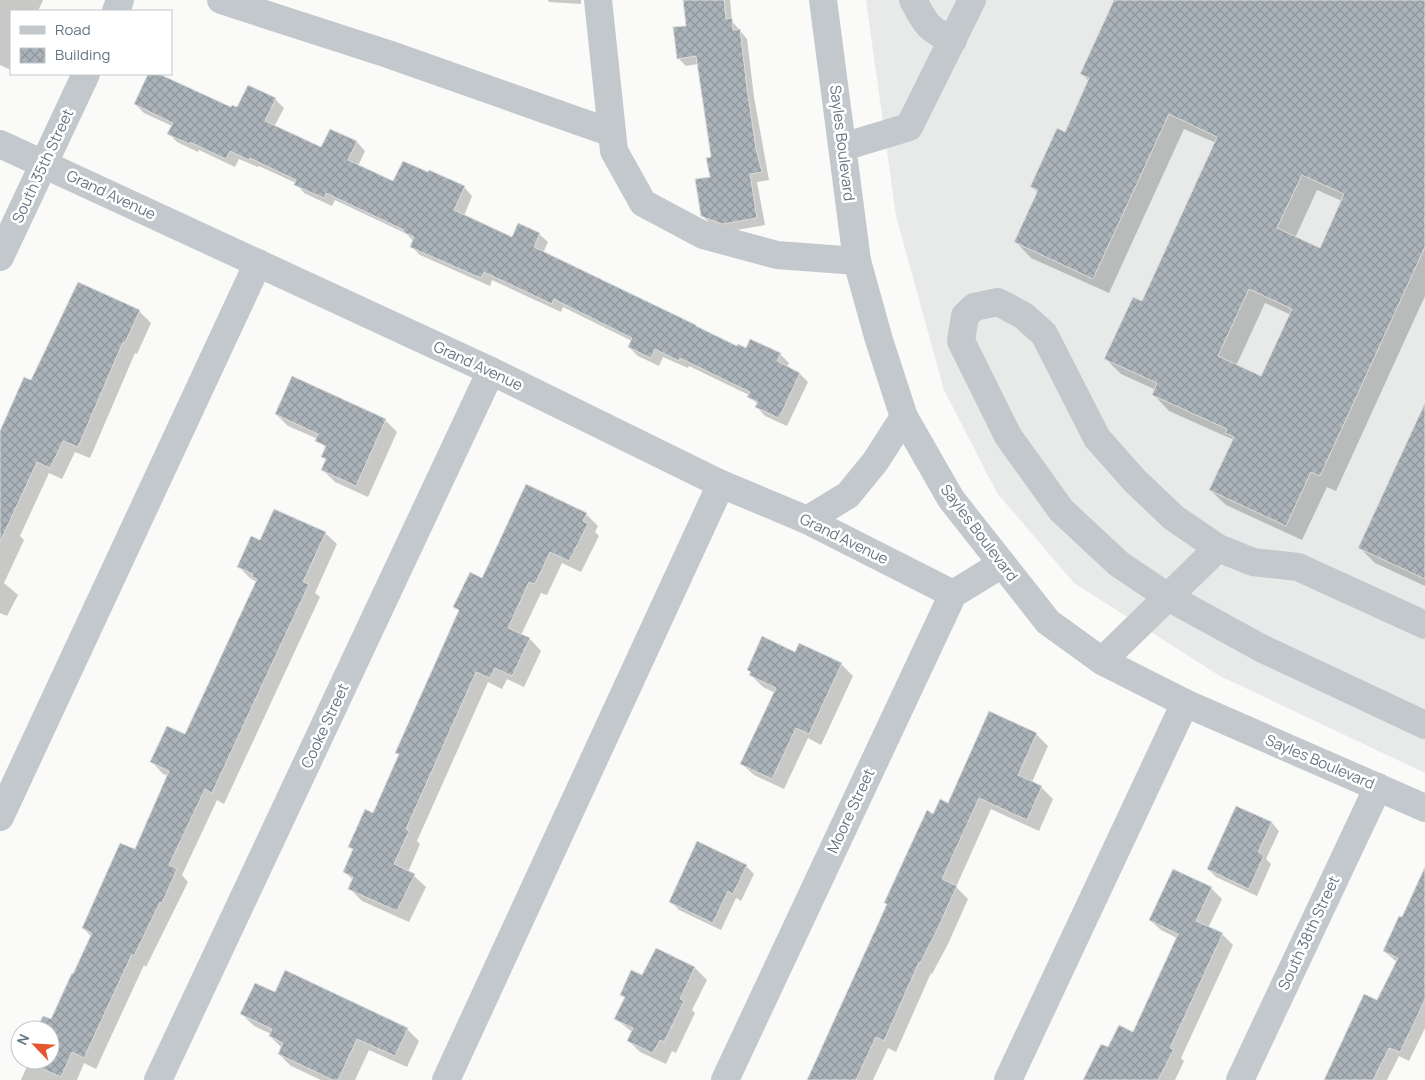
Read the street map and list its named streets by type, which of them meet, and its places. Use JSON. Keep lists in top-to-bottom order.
{
  "streets": {
    "street": [
      "Sayles Boulevard",
      "South 35th Street",
      "Grand Avenue",
      "Cooke Street",
      "Moore Street",
      "South 38th Street"
    ]
  },
  "crossings": [
    ["Sayles Boulevard", "South 38th Street"],
    ["South 35th Street", "Grand Avenue"],
    ["Grand Avenue", "Cooke Street"],
    ["Grand Avenue", "Moore Street"]
  ],
  "legend": ["Road", "Building"],
  "north": "top left"
}
